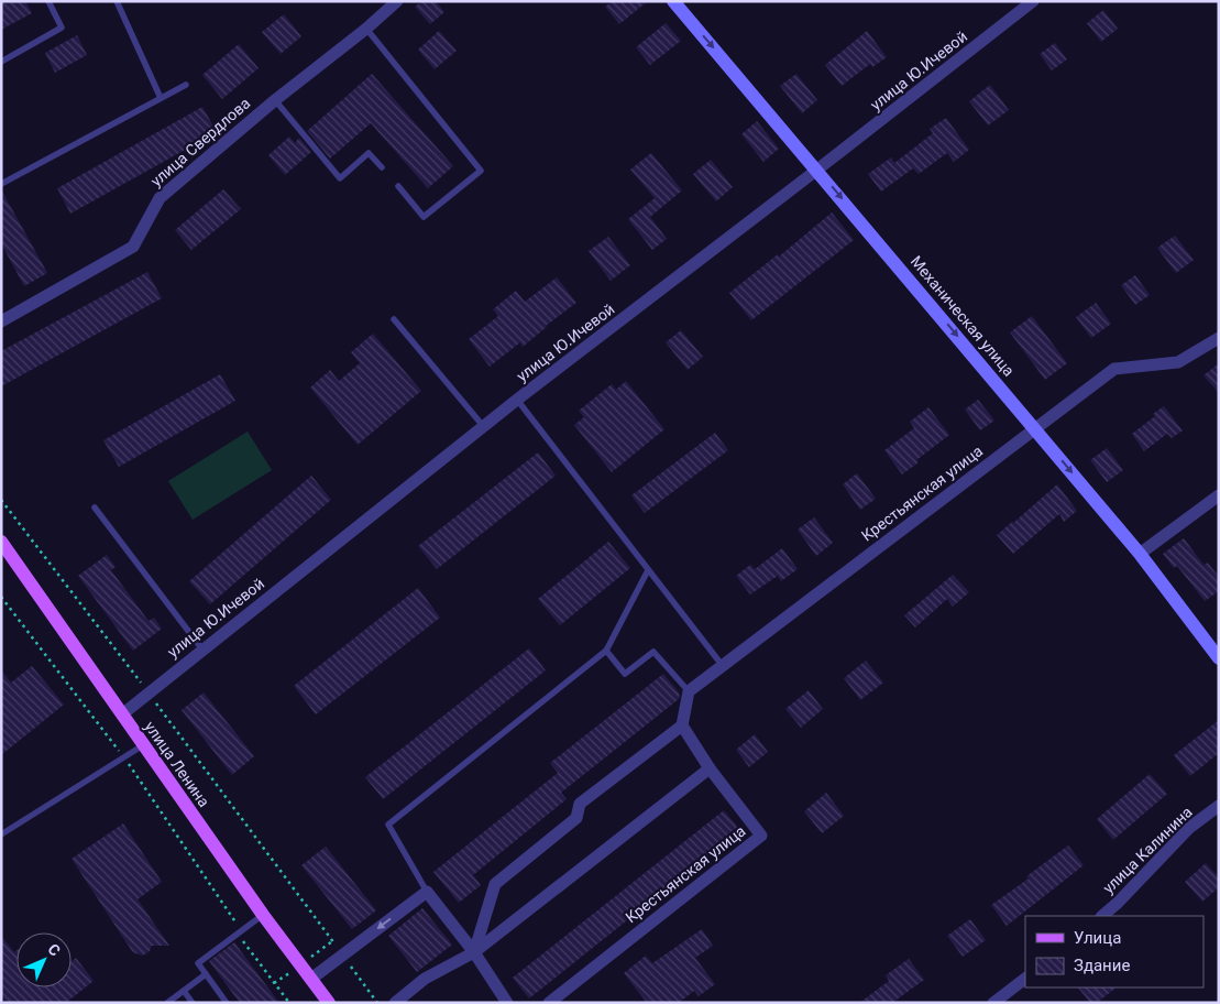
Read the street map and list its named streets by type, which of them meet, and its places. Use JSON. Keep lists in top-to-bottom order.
{
  "streets": {
    "main road": ["улица Ленина"],
    "street": [
      "улица Ю.Ичевой",
      "улица Свердлова",
      "Механическая улица",
      "Крестьянская улица",
      "улица Калинина"
    ]
  },
  "crossings": [
    ["улица Ю.Ичевой", "Механическая улица"],
    ["улица Ю.Ичевой", "улица Ленина"],
    ["Механическая улица", "Крестьянская улица"]
  ],
  "one_way": ["Механическая улица"],
  "legend": ["Улица", "Здание"],
  "north": "top right"
}
